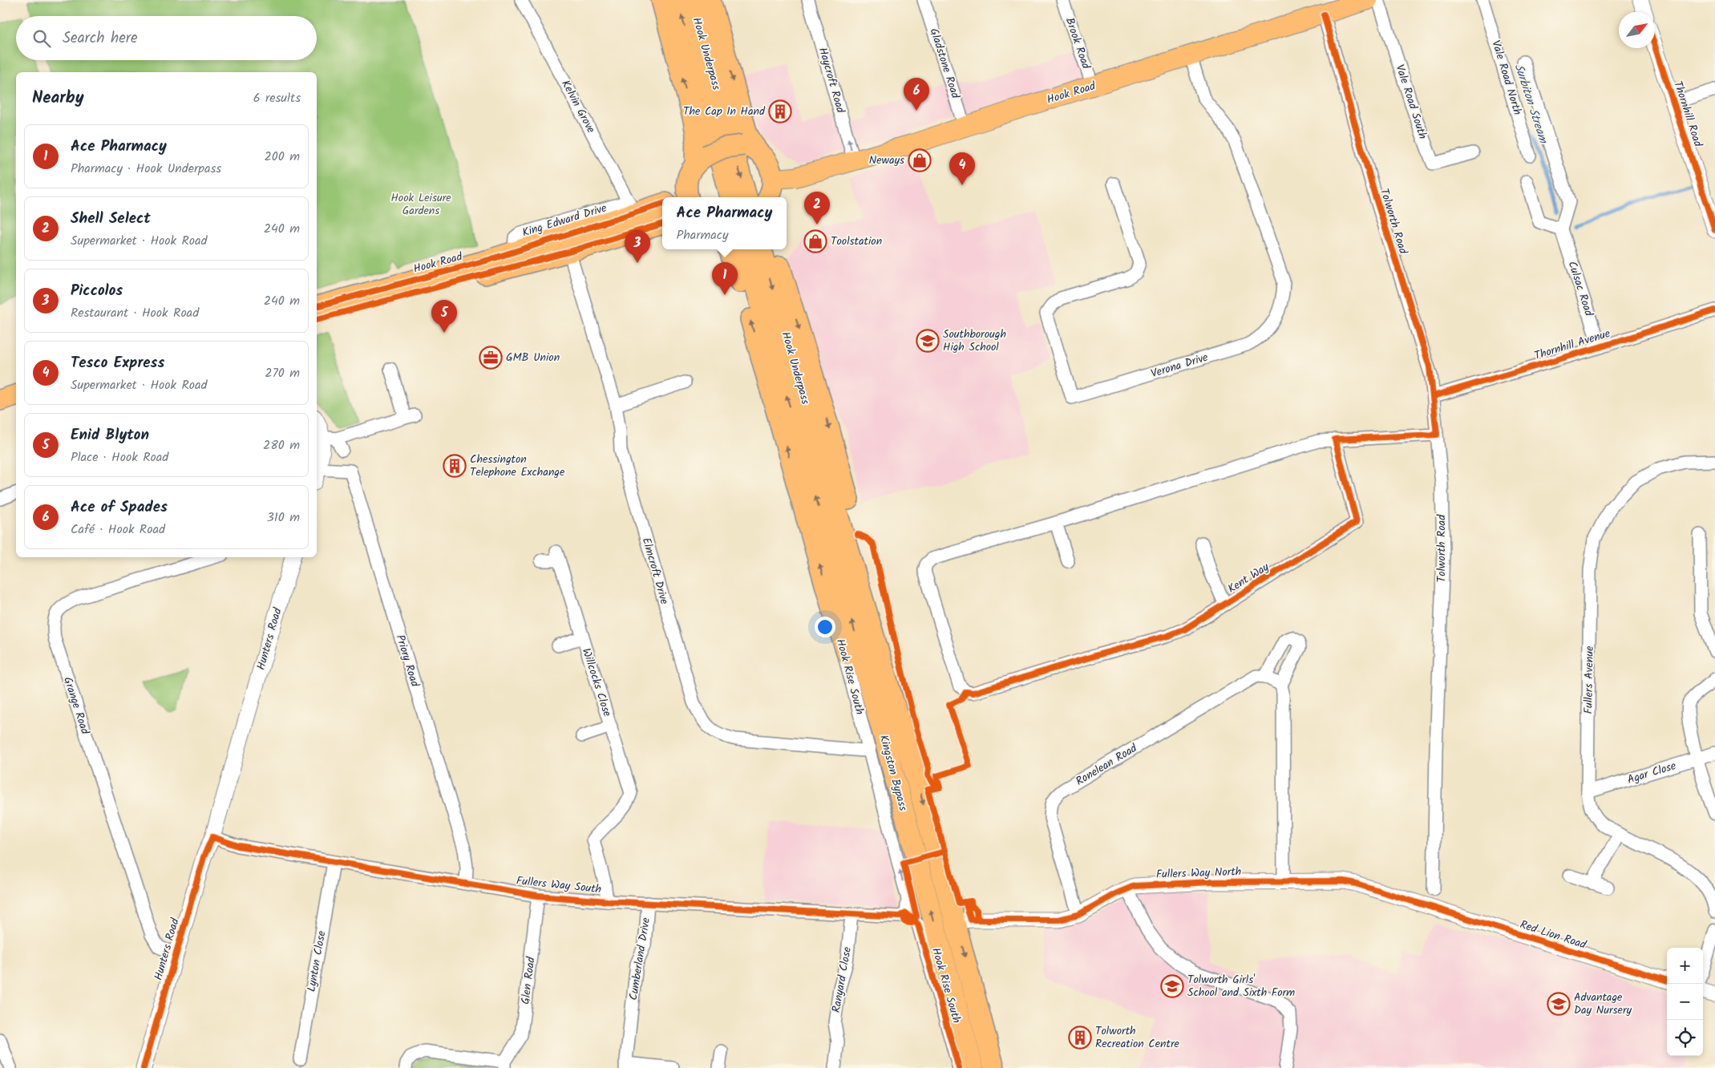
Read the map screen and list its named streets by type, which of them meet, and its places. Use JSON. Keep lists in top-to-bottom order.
{
  "streets": {
    "highway": ["Hook Underpass", "Hook Road", "Kingston Bypass"],
    "street": [
      "Brook Road",
      "Gladstone Road",
      "Vale Road North",
      "Haycroft Road",
      "Vale Road South",
      "Kelvin Grove",
      "Thornhill Road",
      "King Edward Drive",
      "Tolworth Road",
      "Culsac Road",
      "Thornhill Avenue",
      "Verona Drive",
      "Elmcroft Drive",
      "Kent Way",
      "Hunters Road",
      "Priory Road",
      "Hook Rise South",
      "Fullers Avenue",
      "Willcocks Close",
      "Grange Road",
      "Ronelean Road",
      "Agar Close",
      "Fullers Way North",
      "Fullers Way South",
      "Red Lion Road",
      "Cumberland Drive",
      "Lynton Close",
      "Ranyard Close",
      "Glen Road"
    ]
  },
  "crossings": [
    ["Brook Road", "Hook Road"],
    ["Hook Underpass", "Kingston Bypass"],
    ["Gladstone Road", "Hook Road"],
    ["Haycroft Road", "Hook Road"],
    ["Hook Road", "King Edward Drive"],
    ["Hook Road", "Tolworth Road"],
    ["Hook Road", "Verona Drive"],
    ["Hook Road", "Elmcroft Drive"],
    ["Kelvin Grove", "King Edward Drive"],
    ["Tolworth Road", "Thornhill Avenue"],
    ["Tolworth Road", "Kent Way"],
    ["Culsac Road", "Thornhill Avenue"],
    ["Elmcroft Drive", "Hook Rise South"],
    ["Hunters Road", "Grange Road"],
    ["Hunters Road", "Fullers Way South"],
    ["Priory Road", "Fullers Way South"],
    ["Hook Rise South", "Fullers Way South"],
    ["Fullers Avenue", "Agar Close"],
    ["Willcocks Close", "Fullers Way South"],
    ["Ronelean Road", "Fullers Way North"],
    ["Kingston Bypass", "Fullers Way North"],
    ["Fullers Way North", "Red Lion Road"],
    ["Fullers Way South", "Cumberland Drive"],
    ["Fullers Way South", "Lynton Close"],
    ["Fullers Way South", "Ranyard Close"],
    ["Fullers Way South", "Glen Road"]
  ],
  "one_way": ["Haycroft Road"],
  "water": ["Surbiton Stream"],
  "parks": ["Hook Leisure Gardens"],
  "places": {
    "building": ["The Cap In Hand", "Chessington Telephone Exchange", "Tolworth Recreation Centre"],
    "shop": ["Neways", "Toolstation"],
    "school or university": ["Southborough High School", "Tolworth Girls' School and Sixth Form", "Advantage Day Nursery"],
    "office": ["GMB Union"]
  },
  "north": "top right",
  "page": {
    "search": "Search here",
    "heading": ["Nearby", "6 results"],
    "pins": [
      "6",
      "4",
      "2",
      "3",
      "1",
      "5"
    ],
    "list": [
      {
        "mark": "1",
        "name": "Ace Pharmacy",
        "note": "Pharmacy · Hook Underpass",
        "value": "200 m"
      },
      {
        "mark": "2",
        "name": "Shell Select",
        "note": "Supermarket · Hook Road",
        "value": "240 m"
      },
      {
        "mark": "3",
        "name": "Piccolos",
        "note": "Restaurant · Hook Road",
        "value": "240 m"
      },
      {
        "mark": "4",
        "name": "Tesco Express",
        "note": "Supermarket · Hook Road",
        "value": "270 m"
      },
      {
        "mark": "5",
        "name": "Enid Blyton",
        "note": "Place · Hook Road",
        "value": "280 m"
      },
      {
        "mark": "6",
        "name": "Ace of Spades",
        "note": "Café · Hook Road",
        "value": "310 m"
      }
    ],
    "popup": ["Ace Pharmacy", "Pharmacy"],
    "map_buttons": ["+", "−"]
  }
}
